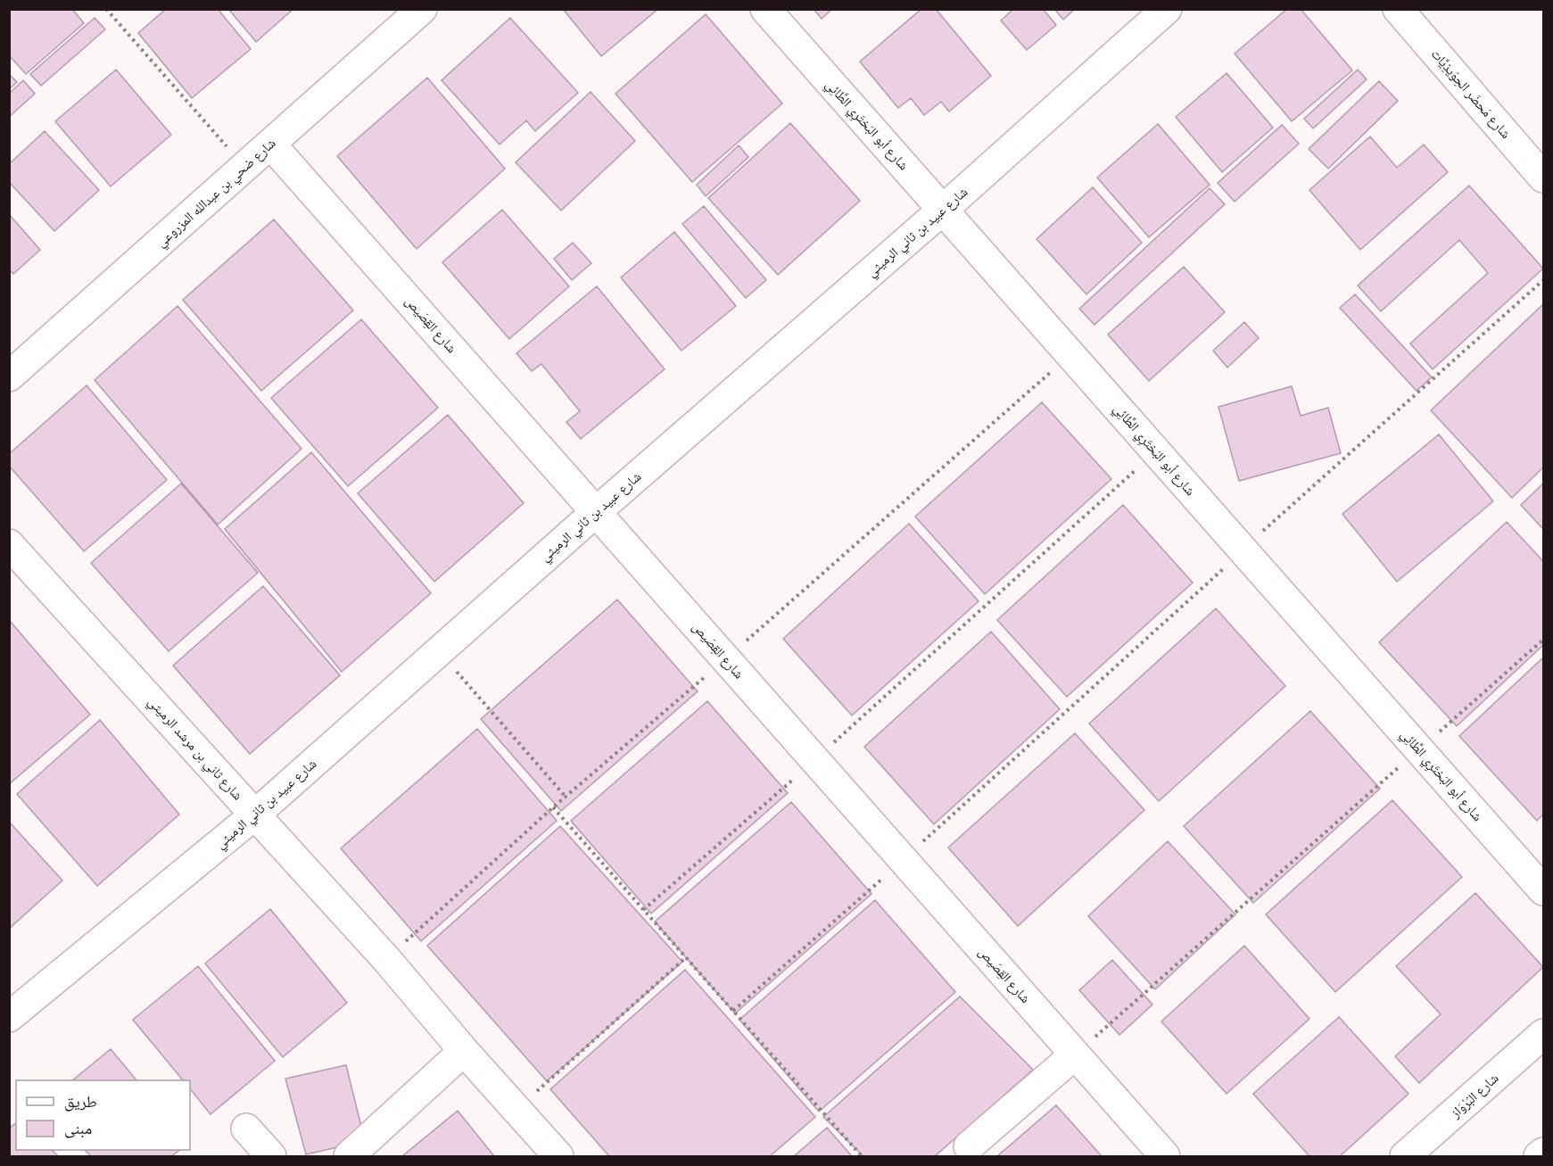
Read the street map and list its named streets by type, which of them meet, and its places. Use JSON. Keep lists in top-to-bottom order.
{
  "streets": {
    "street": [
      "شارع مَحضَر الحِوَيذِيَّات",
      "شارع أبو البَختَرِي الطَّائِي",
      "شارع ضحي بن عبدالله المزروعي",
      "شارع عبيد بن ثاني الرميثي",
      "شارع القِصَيص",
      "شارع ثاني بن مرشد الرميثي",
      "شارع البُرْوَاز"
    ]
  },
  "crossings": [
    ["شارع أبو البَختَرِي الطَّائِي", "شارع عبيد بن ثاني الرميثي"],
    ["شارع ضحي بن عبدالله المزروعي", "شارع القِصَيص"],
    ["شارع عبيد بن ثاني الرميثي", "شارع القِصَيص"],
    ["شارع عبيد بن ثاني الرميثي", "شارع ثاني بن مرشد الرميثي"]
  ],
  "legend": ["طريق", "مبنى"]
}
